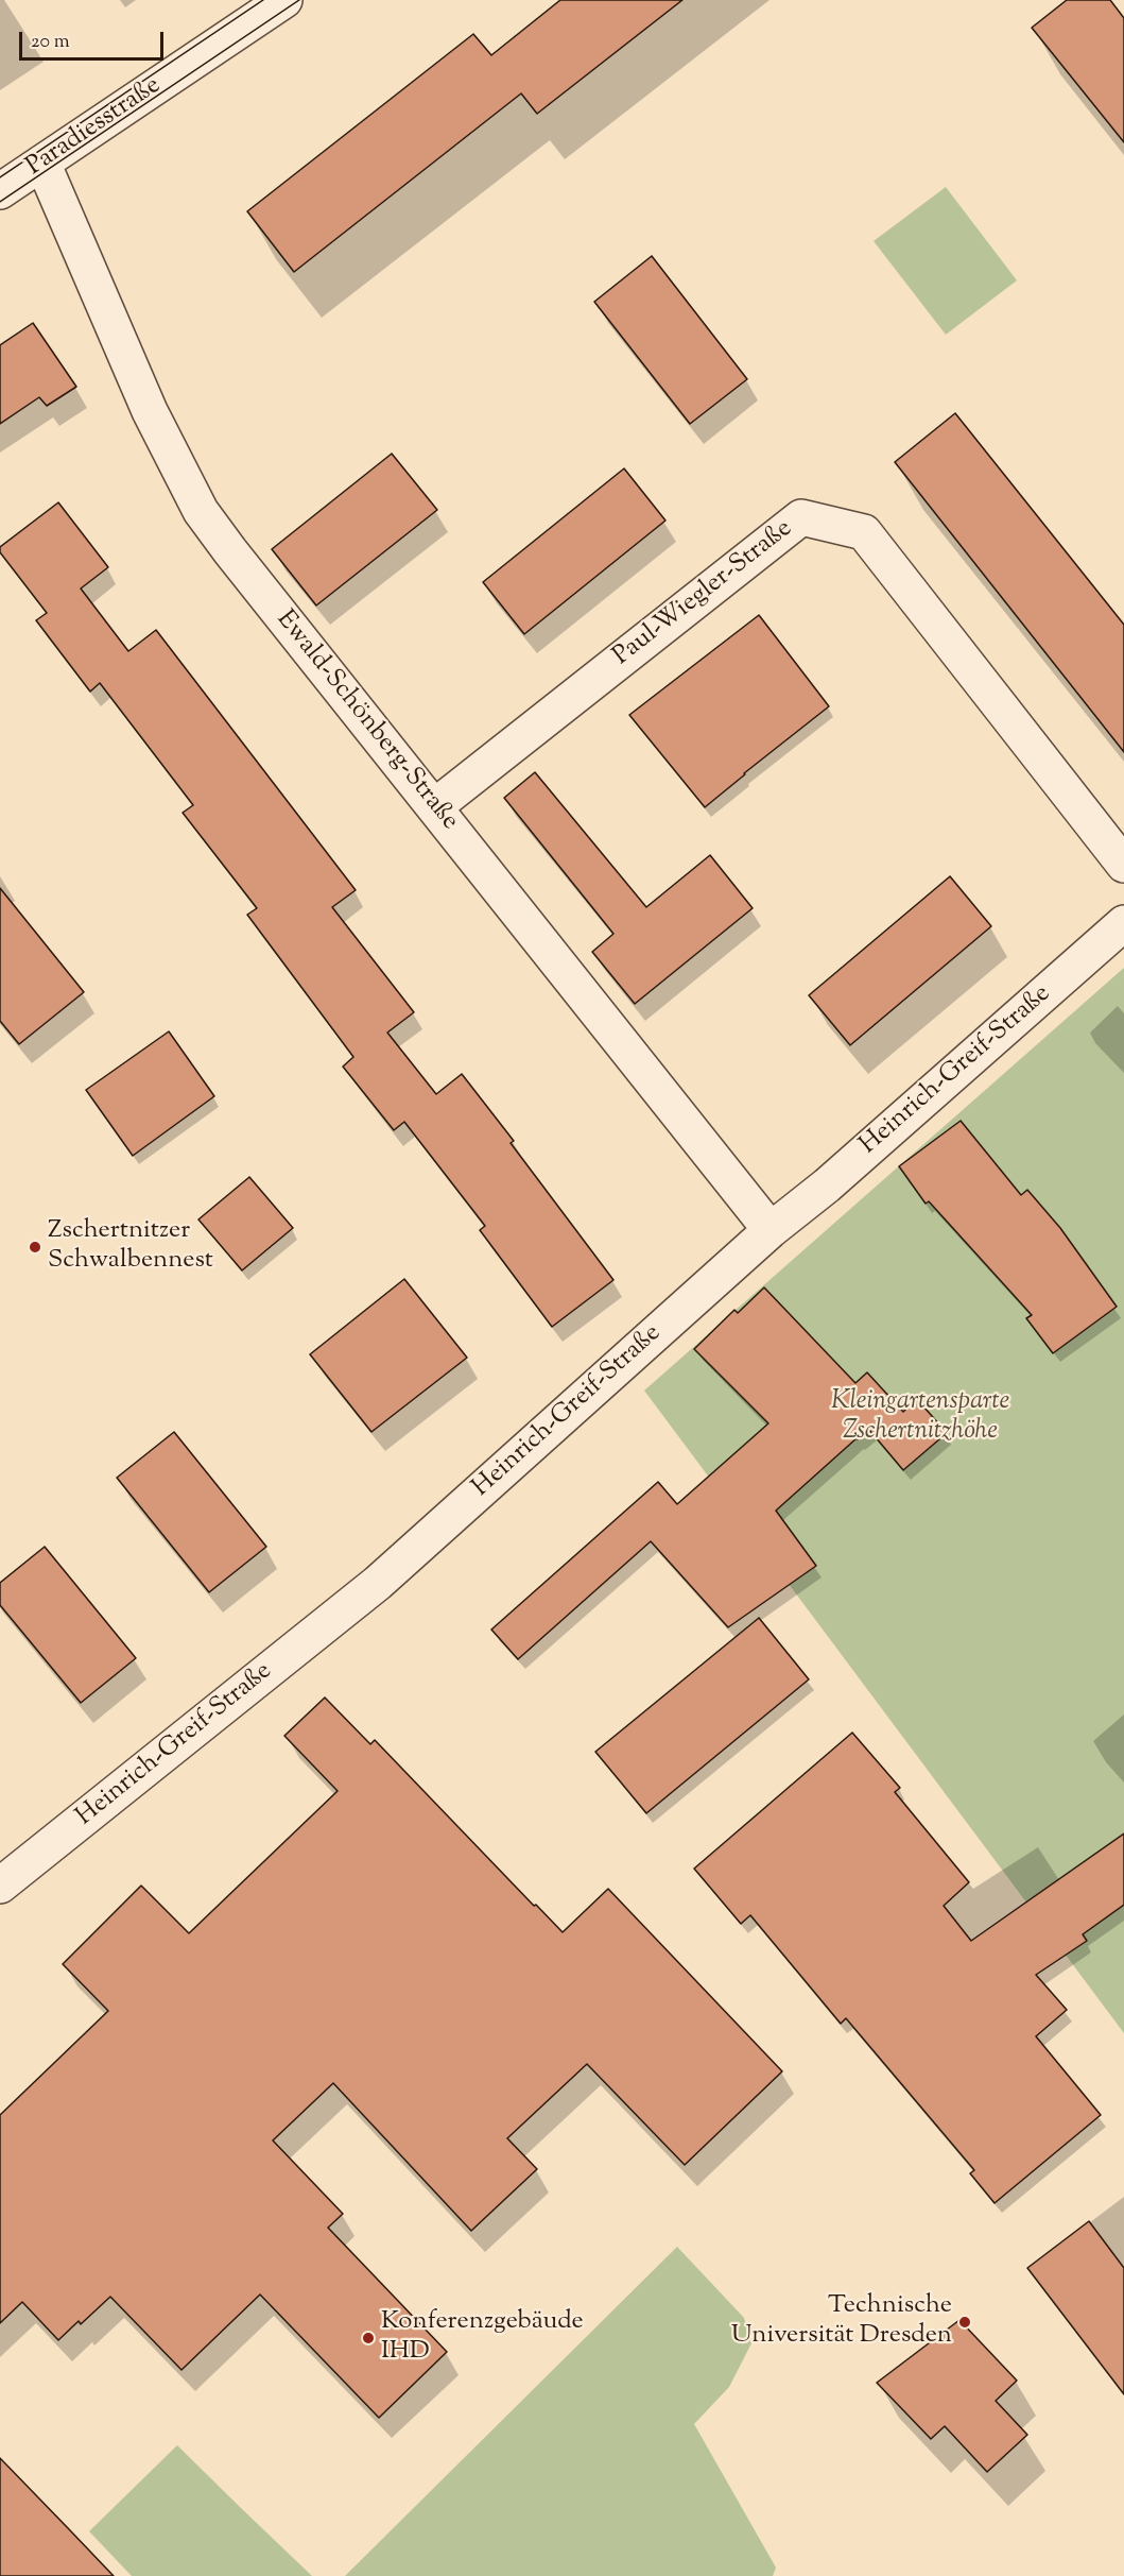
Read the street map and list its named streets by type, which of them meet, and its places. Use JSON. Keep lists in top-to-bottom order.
{
  "streets": {
    "street": [
      "Paradiesstraße",
      "Paul-Wiegler-Straße",
      "Ewald-Schönberg-Straße",
      "Heinrich-Greif-Straße"
    ]
  },
  "crossings": [
    ["Paradiesstraße", "Ewald-Schönberg-Straße"],
    ["Paul-Wiegler-Straße", "Ewald-Schönberg-Straße"],
    ["Ewald-Schönberg-Straße", "Heinrich-Greif-Straße"]
  ],
  "parks": ["Kleingartensparte Zschertnitzhöhe"],
  "places": ["Zschertnitzer Schwalbennest", "Technische Universität Dresden", "Konferenzgebäude IHD"],
  "scale_bar": "20 m"
}
